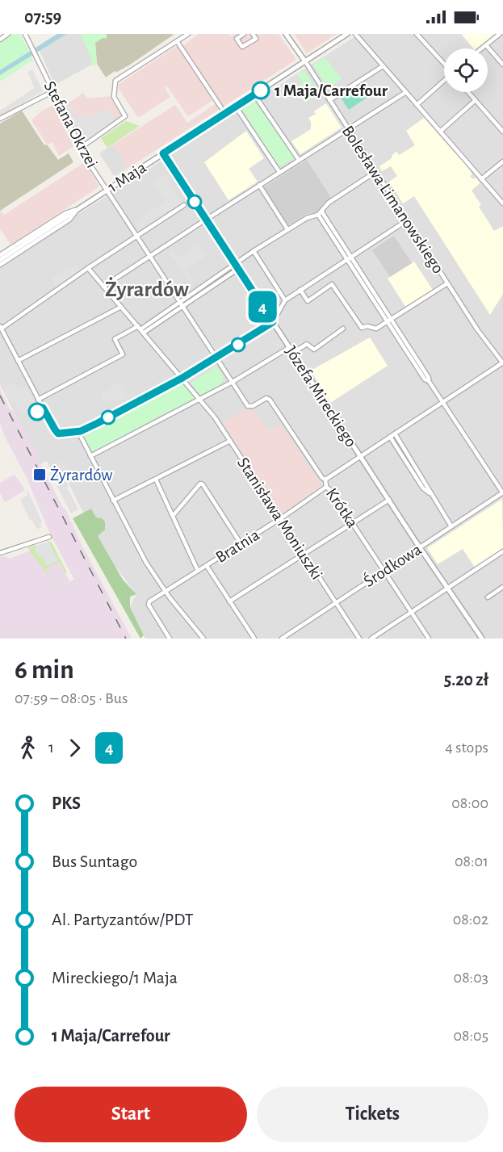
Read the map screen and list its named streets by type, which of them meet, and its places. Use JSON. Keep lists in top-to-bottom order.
{
  "streets": {
    "street": [
      "Stefana Okrzei",
      "1 Maja",
      "Bolesława Limanowskiego",
      "Józefa Mireckiego",
      "Krótka",
      "Stanisława Moniuszki",
      "Bratnia",
      "Środkowa"
    ]
  },
  "crossings": [
    ["Stefana Okrzei", "1 Maja"],
    ["Stefana Okrzei", "Krótka"],
    ["1 Maja", "Bolesława Limanowskiego"],
    ["1 Maja", "Józefa Mireckiego"],
    ["Józefa Mireckiego", "Środkowa"],
    ["Krótka", "Bratnia"],
    ["Krótka", "Środkowa"],
    ["Stanisława Moniuszki", "Bratnia"],
    ["Stanisława Moniuszki", "Środkowa"]
  ],
  "districts": ["Żyrardów"],
  "places": {
    "other": ["1 Maja/Carrefour"],
    "transit": ["Żyrardów"]
  },
  "lines": ["bus line 4"],
  "page": {
    "status": "07:59",
    "on_map": "4",
    "heading": ["6 min", "07:59 – 08:05 · Bus", "5.20 zł"],
    "legs": ["1", "4", "4 stops"],
    "list": [
      {
        "name": "PKS",
        "value": "08:00"
      },
      {
        "name": "Bus Suntago",
        "value": "08:01"
      },
      {
        "name": "Al. Partyzantów/PDT",
        "value": "08:02"
      },
      {
        "name": "Mireckiego/1 Maja",
        "value": "08:03"
      },
      {
        "name": "1 Maja/Carrefour",
        "value": "08:05"
      }
    ],
    "buttons": ["Start", "Tickets"]
  }
}
